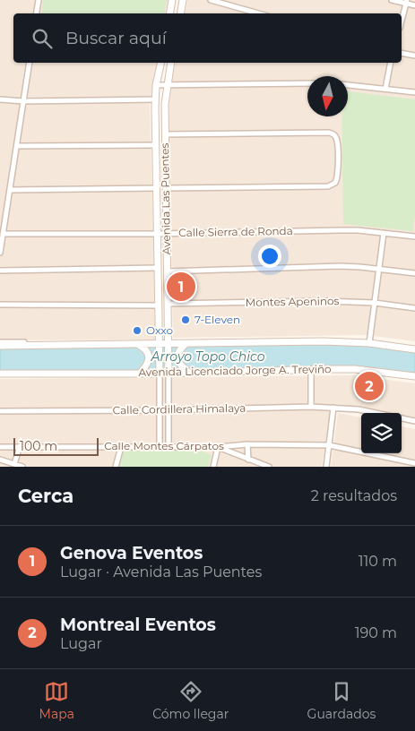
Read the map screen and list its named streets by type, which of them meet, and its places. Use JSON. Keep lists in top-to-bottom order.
{
  "streets": {
    "main road": ["Avenida Las Puentes", "Avenida Licenciado Jorge A. Treviño"],
    "street": [
      "Calle Sierra de Ronda",
      "Montes Apeninos",
      "Calle Cordillera Himalaya",
      "Calle Montes Cárpatos"
    ]
  },
  "crossings": [
    ["Avenida Las Puentes", "Calle Sierra de Ronda"],
    ["Avenida Las Puentes", "Montes Apeninos"],
    ["Avenida Las Puentes", "Avenida Licenciado Jorge A. Treviño"],
    ["Avenida Las Puentes", "Calle Cordillera Himalaya"],
    ["Avenida Las Puentes", "Calle Montes Cárpatos"]
  ],
  "water": ["Arroyo Topo Chico"],
  "places": ["7-Eleven", "Oxxo"],
  "scale_bar": "100 m",
  "north": "bottom",
  "page": {
    "search": "Buscar aquí",
    "pins": ["1", "2"],
    "scale": "100 m",
    "heading": ["Cerca", "2 resultados"],
    "list": [
      {
        "mark": "1",
        "name": "Genova Eventos",
        "note": "Lugar · Avenida Las Puentes",
        "value": "110 m"
      },
      {
        "mark": "2",
        "name": "Montreal Eventos",
        "note": "Lugar",
        "value": "190 m"
      }
    ],
    "nav": ["Mapa", "Cómo llegar", "Guardados"]
  }
}
